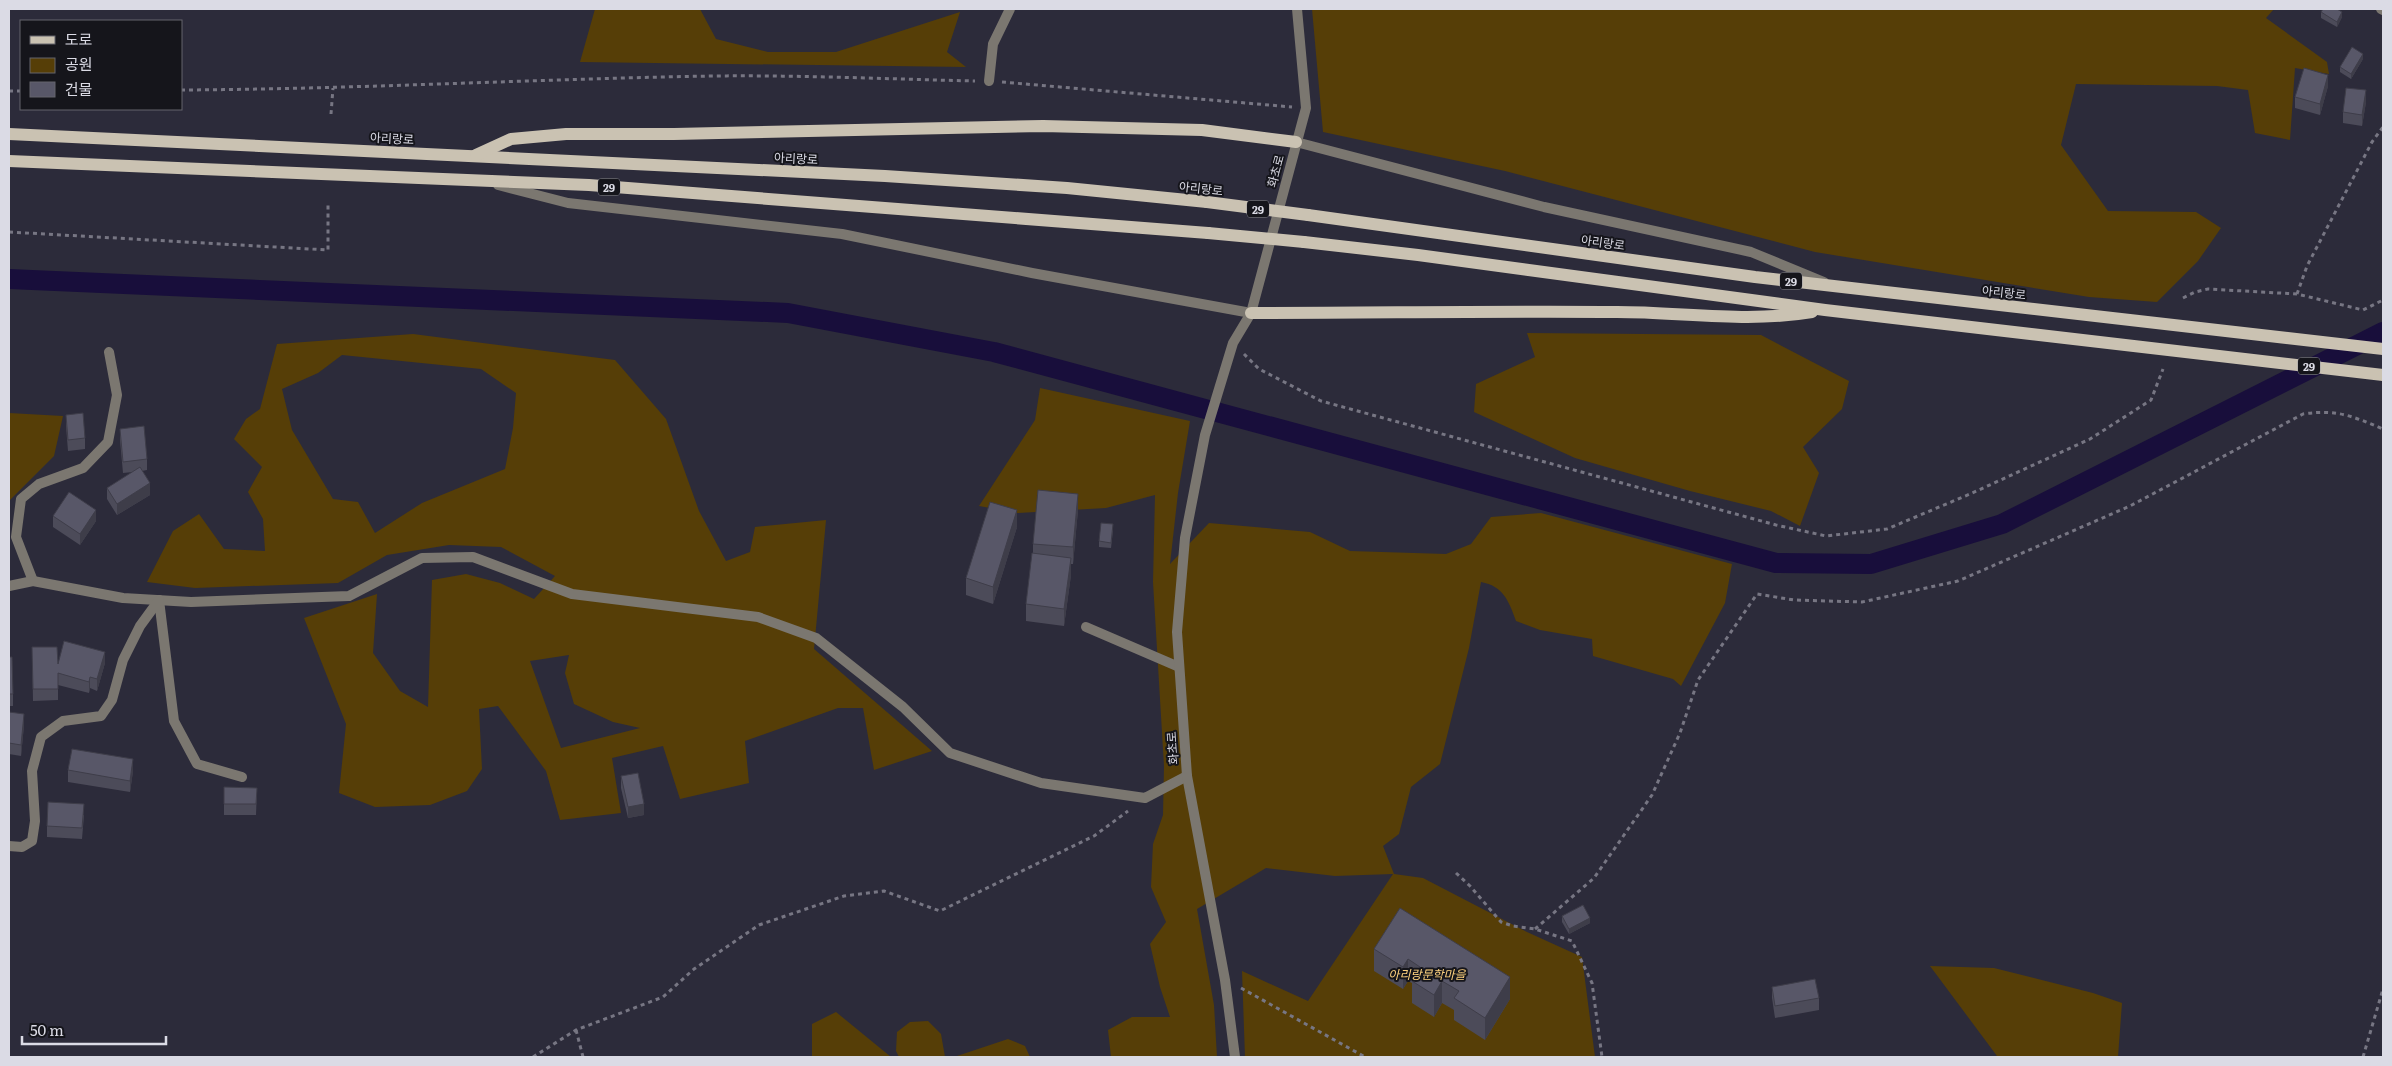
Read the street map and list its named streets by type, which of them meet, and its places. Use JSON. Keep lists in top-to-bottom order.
{
  "streets": {
    "main road": ["아리랑로", "29"],
    "street": ["화초로"]
  },
  "parks": ["아리랑문학마을"],
  "legend": ["도로", "공원", "건물"],
  "scale_bar": "50 m"
}
